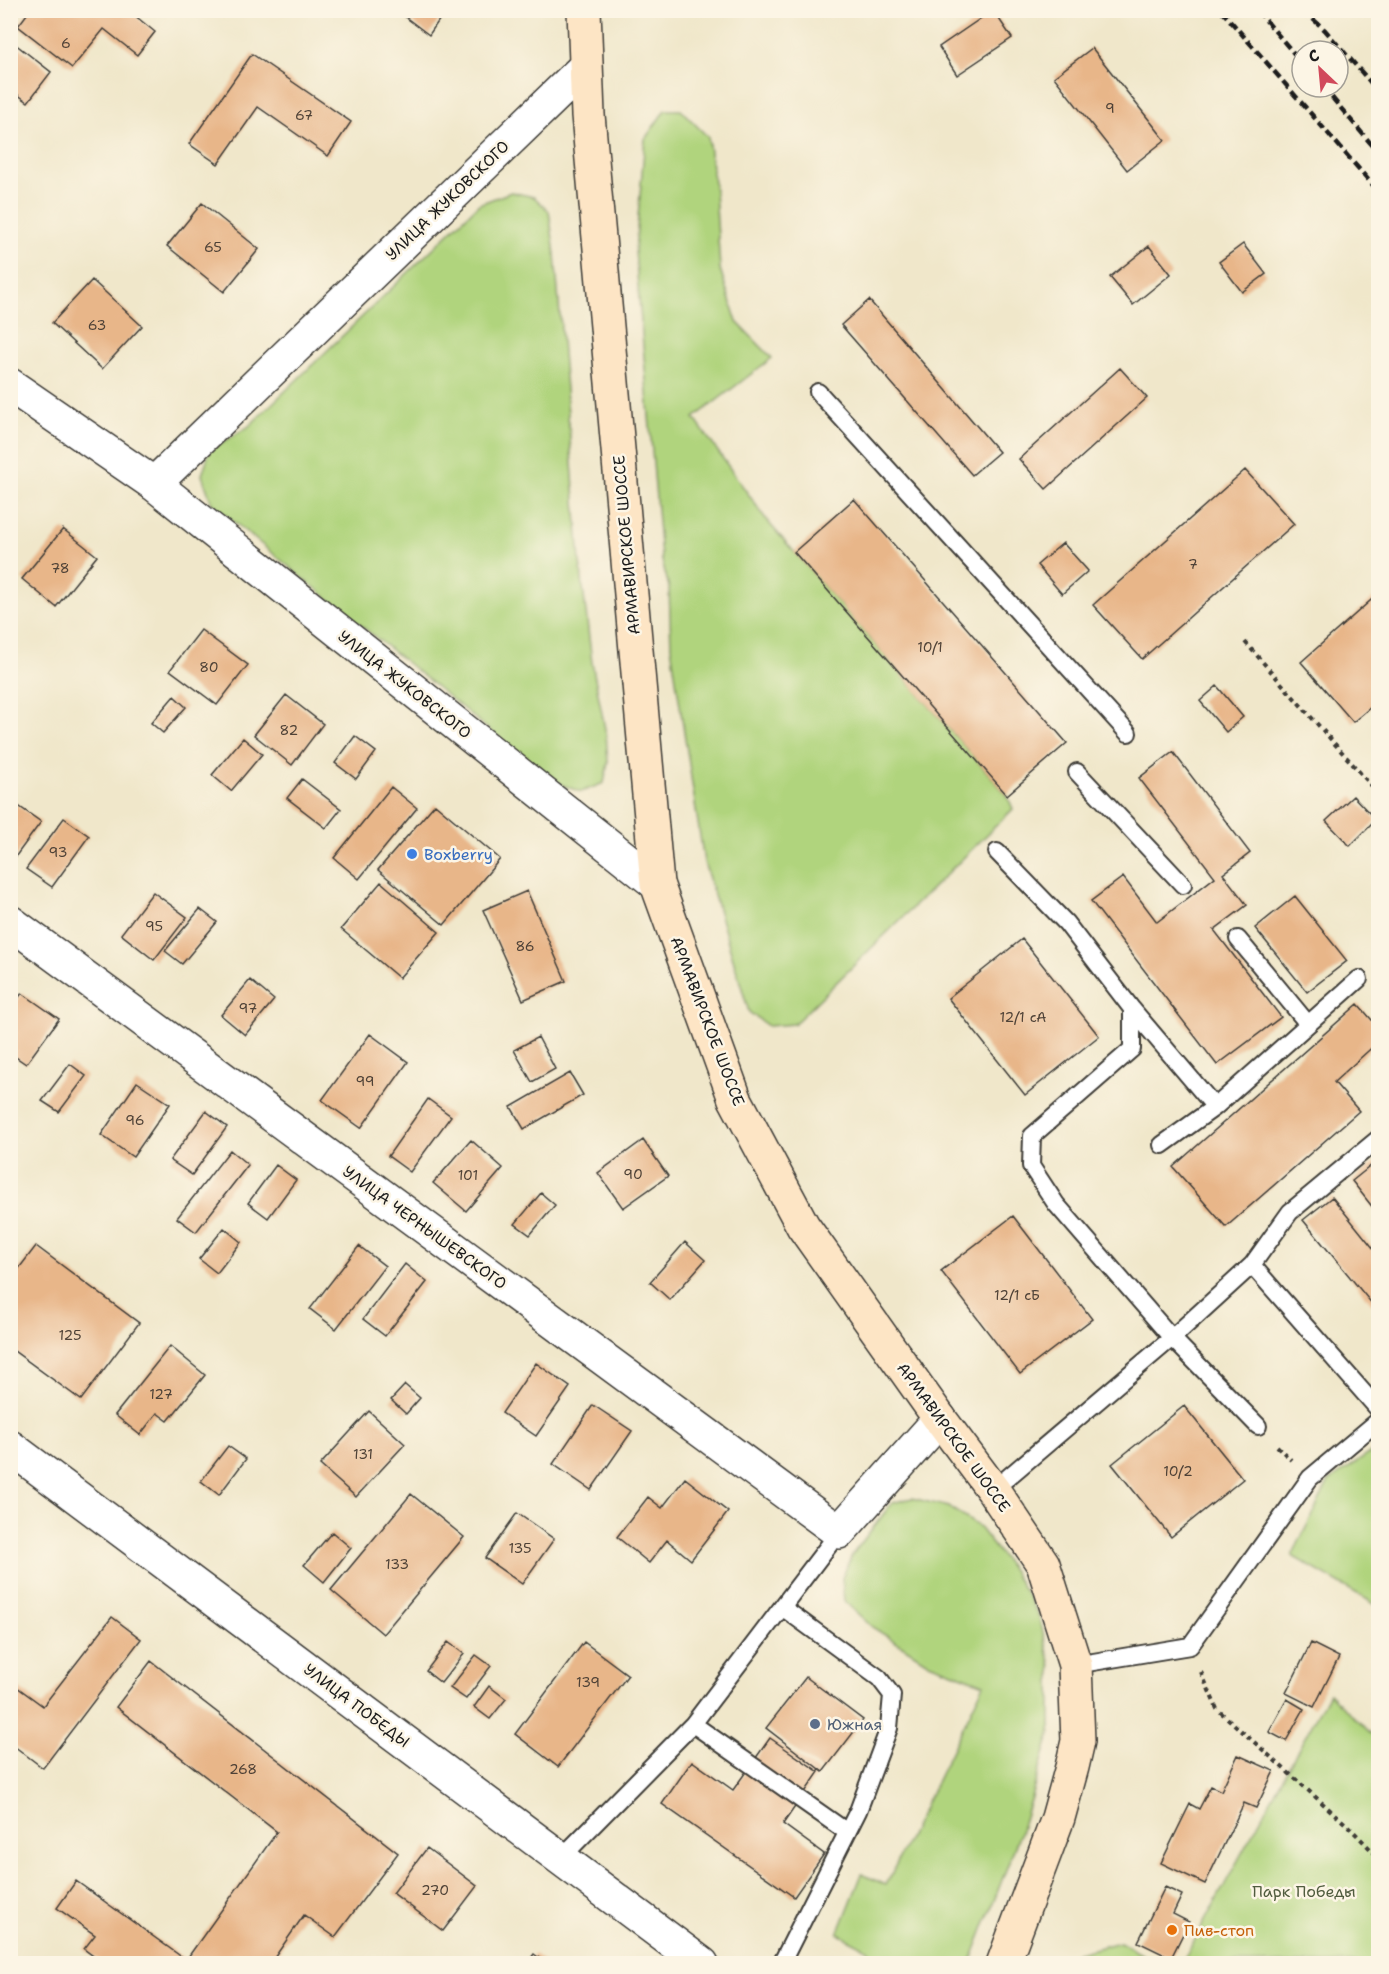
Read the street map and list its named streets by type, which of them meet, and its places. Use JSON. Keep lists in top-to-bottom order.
{
  "streets": {
    "main road": ["АРМАВИРСКОЕ ШОССЕ"],
    "street": ["УЛИЦА ЖУКОВСКОГО", "УЛИЦА ЧЕРНЫШЕВСКОГО", "УЛИЦА ПОБЕДЫ"]
  },
  "crossings": [
    ["УЛИЦА ЖУКОВСКОГО", "АРМАВИРСКОЕ ШОССЕ"]
  ],
  "parks": ["Парк Победы"],
  "places": ["Boxberry", "Южная", "Пив-стоп"],
  "house_numbers": [
    "6",
    "9",
    "67",
    "65",
    "63",
    "7",
    "78",
    "10/1",
    "80",
    "82",
    "93",
    "95",
    "86",
    "97",
    "12/1 сА",
    "99",
    "96",
    "90",
    "101",
    "12/1 сБ",
    "125",
    "127",
    "131",
    "10/2",
    "135",
    "133",
    "139",
    "268",
    "270"
  ],
  "north": "top left"
}
